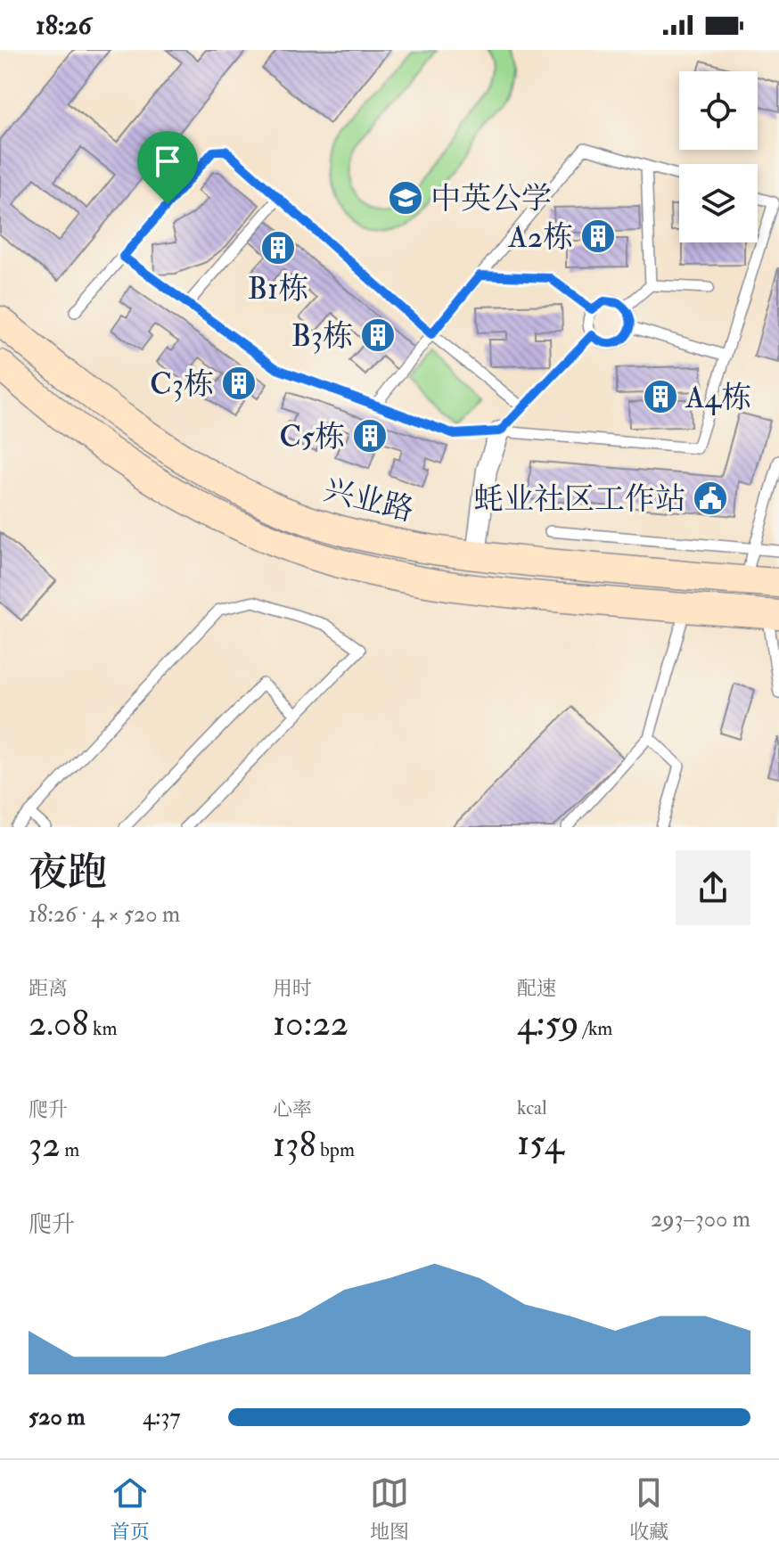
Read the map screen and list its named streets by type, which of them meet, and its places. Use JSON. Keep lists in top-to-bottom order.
{
  "streets": {
    "main road": ["兴业路"]
  },
  "places": {
    "school or university": ["中英公学"],
    "building": [
      "A2栋",
      "B1栋",
      "B3栋",
      "C3栋",
      "A4栋",
      "C5栋"
    ],
    "public building": ["蚝业社区工作站"]
  },
  "page": {
    "status": "18:26",
    "heading": ["夜跑", "18:26 · 4 × 520 m"],
    "stats": [
      ["距离", "2.08 km"],
      ["用时", "10:22"],
      ["配速", "4:59 /km"],
      ["爬升", "32 m"],
      ["心率", "138 bpm"],
      ["kcal", "154"]
    ],
    "chart": ["爬升", "293–300 m"],
    "list": [
      {
        "name": "520 m",
        "note": "4:37"
      }
    ],
    "tabs": ["首页", "地图", "收藏"]
  }
}
